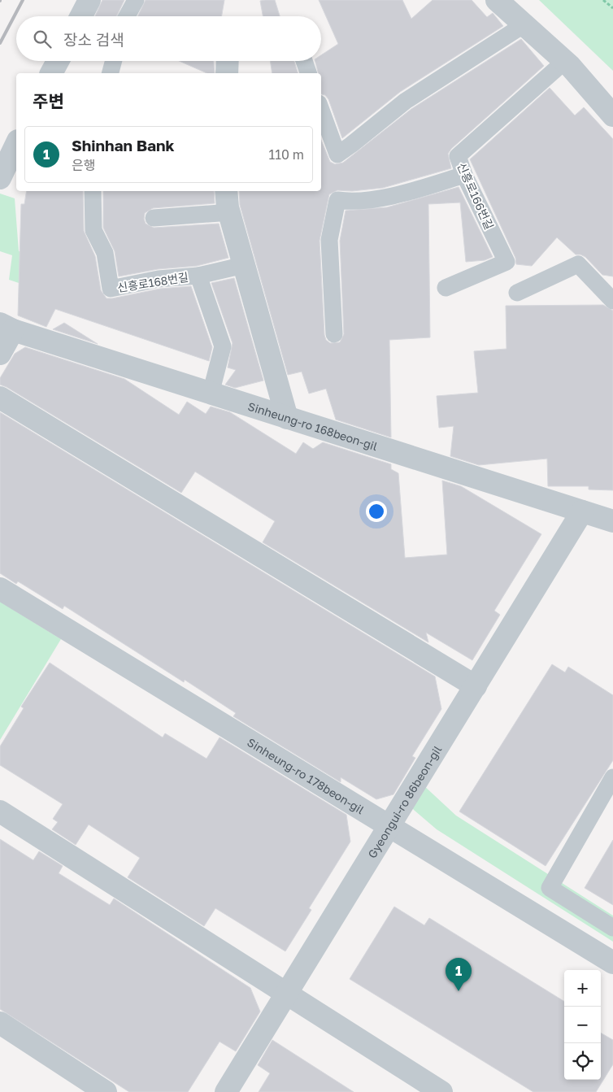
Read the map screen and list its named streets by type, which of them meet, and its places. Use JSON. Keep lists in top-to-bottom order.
{
  "streets": {
    "street": ["Sinheung-ro 168beon-gil", "Sinheung-ro 178beon-gil", "Gyeongui-ro 86beon-gil"],
    "lane": ["신흥로166번길", "신흥로168번길"]
  },
  "crossings": [
    ["신흥로168번길", "Sinheung-ro 168beon-gil"],
    ["Sinheung-ro 168beon-gil", "Gyeongui-ro 86beon-gil"],
    ["Sinheung-ro 178beon-gil", "Gyeongui-ro 86beon-gil"]
  ],
  "page": {
    "search": "장소 검색",
    "heading": "주변",
    "list": [
      {
        "mark": "1",
        "name": "Shinhan Bank",
        "note": "은행",
        "value": "110 m"
      }
    ],
    "pins": "1",
    "map_buttons": ["+", "−"]
  }
}
